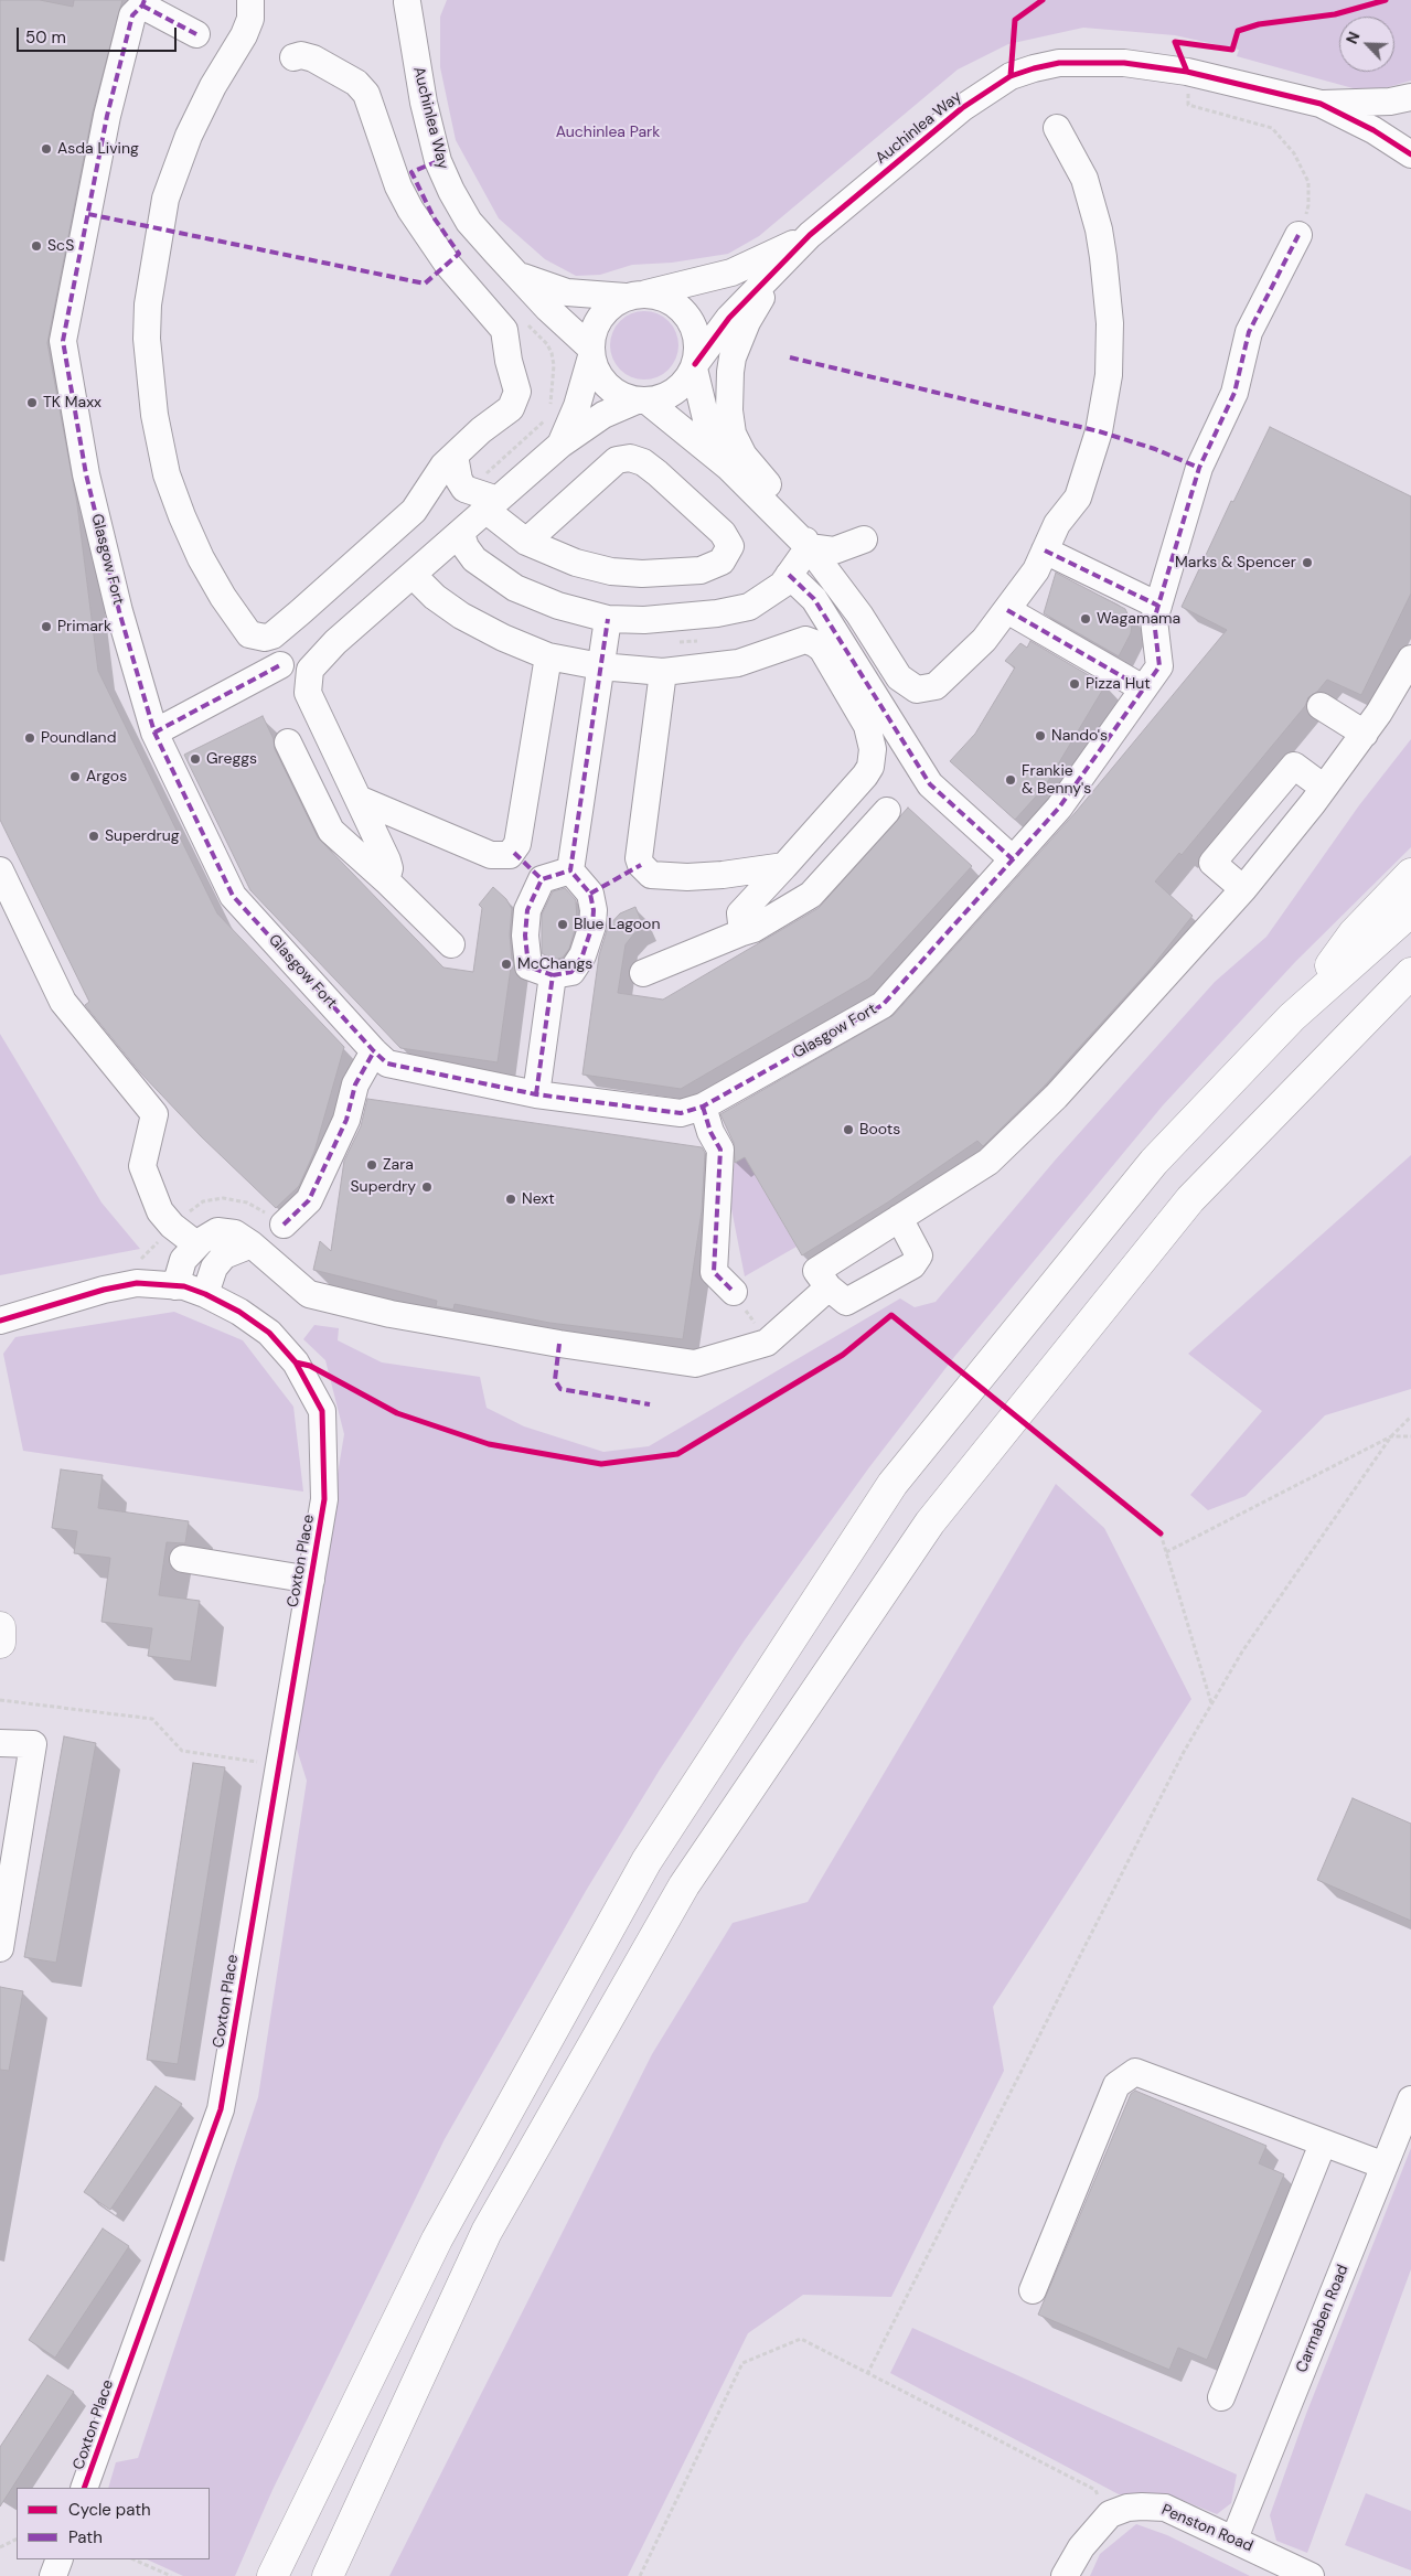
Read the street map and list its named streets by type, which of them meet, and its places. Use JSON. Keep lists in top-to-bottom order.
{
  "streets": {
    "street": [
      "Auchinlea Way",
      "Glasgow Fort",
      "Coxton Place",
      "Carmaben Road",
      "Penston Road"
    ]
  },
  "crossings": [
    ["Carmaben Road", "Penston Road"]
  ],
  "parks": ["Auchinlea Park"],
  "places": [
    "Asda Living",
    "ScS",
    "TK Maxx",
    "Marks & Spencer",
    "Wagamama",
    "Primark",
    "Pizza Hut",
    "Nando's",
    "Poundland",
    "Greggs",
    "Argos",
    "Frankie & Benny's",
    "Superdrug",
    "Blue Lagoon",
    "McChangs",
    "Boots",
    "Zara",
    "Superdry",
    "Next"
  ],
  "legend": ["Cycle path", "Path"],
  "scale_bar": "50 m",
  "north": "top left"
}
